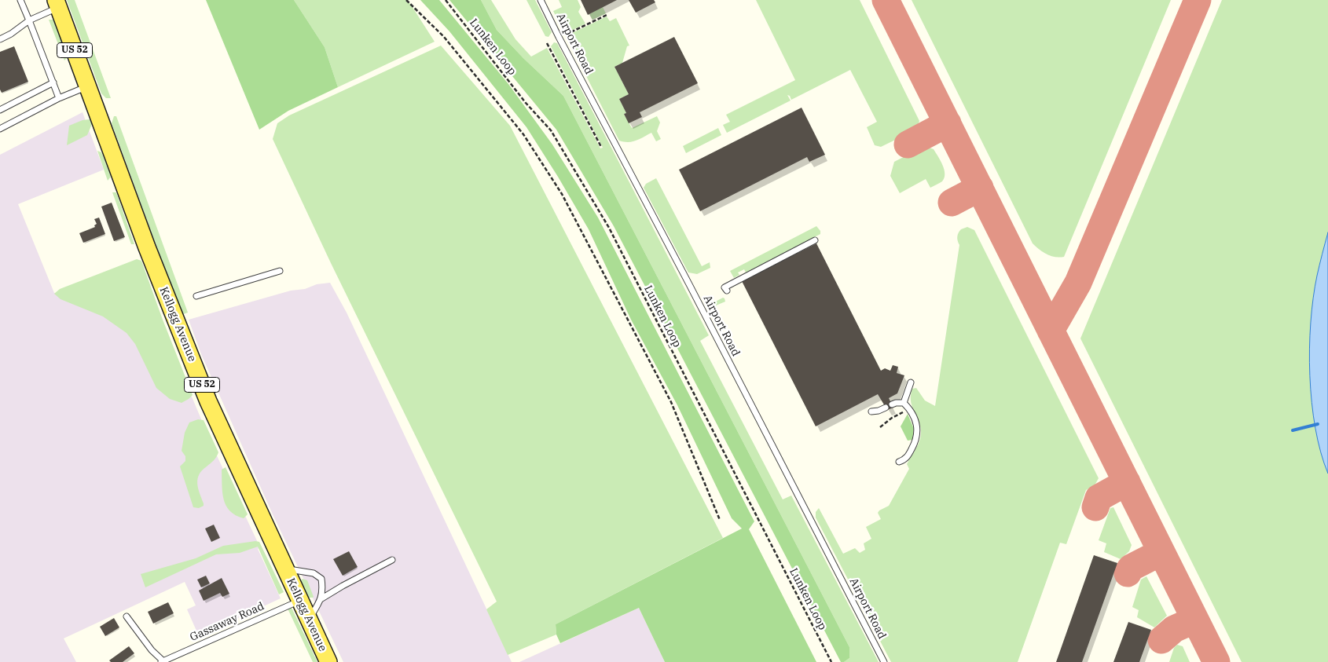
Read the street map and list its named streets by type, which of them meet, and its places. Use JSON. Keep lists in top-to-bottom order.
{
  "streets": {
    "main road": ["US 52", "Kellogg Avenue"],
    "lane": ["Airport Road", "Gassaway Road"],
    "path": ["Lunken Loop"]
  },
  "crossings": [
    ["Kellogg Avenue", "Gassaway Road"]
  ]
}
